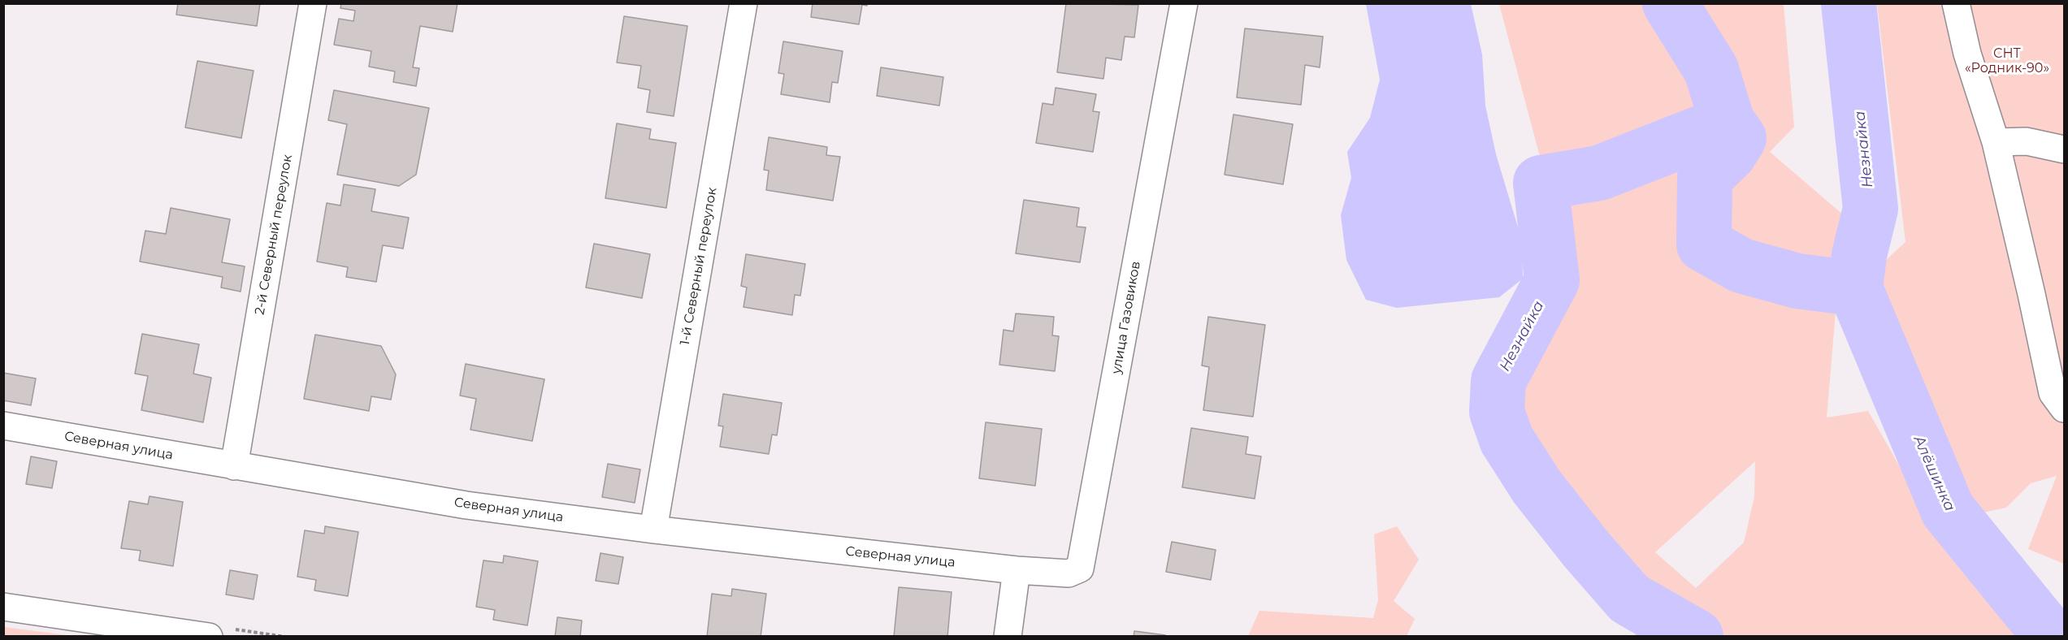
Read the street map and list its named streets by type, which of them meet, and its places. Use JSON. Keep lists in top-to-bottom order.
{
  "streets": {
    "street": [
      "2-й Северный переулок",
      "1-й Северный переулок",
      "улица Газовиков",
      "Северная улица"
    ]
  },
  "crossings": [
    ["2-й Северный переулок", "Северная улица"],
    ["1-й Северный переулок", "Северная улица"],
    ["улица Газовиков", "Северная улица"]
  ],
  "water": ["Незнайка", "Алёшинка"],
  "parks": ["СНТ «Родник-90»"]
}
